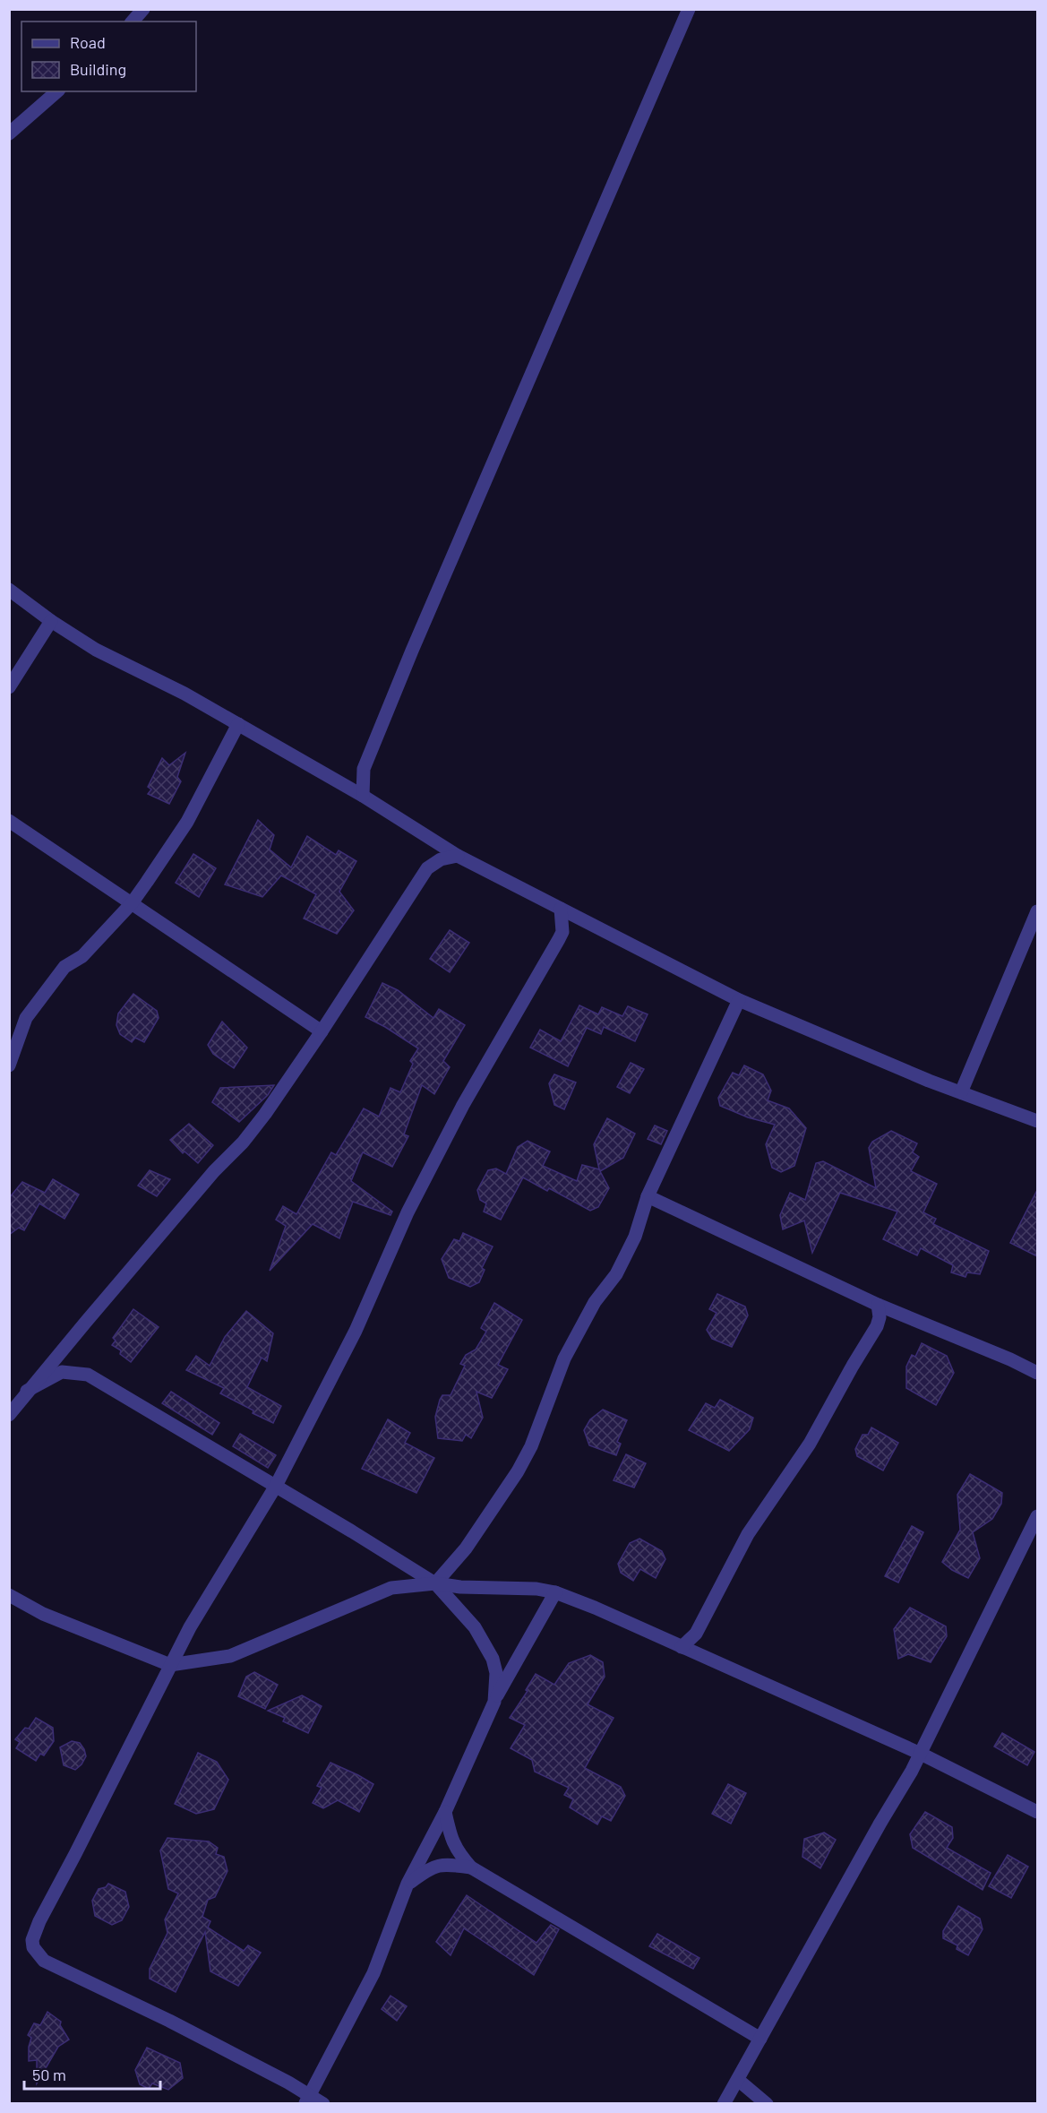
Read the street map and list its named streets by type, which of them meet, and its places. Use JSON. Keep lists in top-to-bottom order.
{
  "legend": ["Road", "Building"],
  "scale_bar": "50 m"
}
